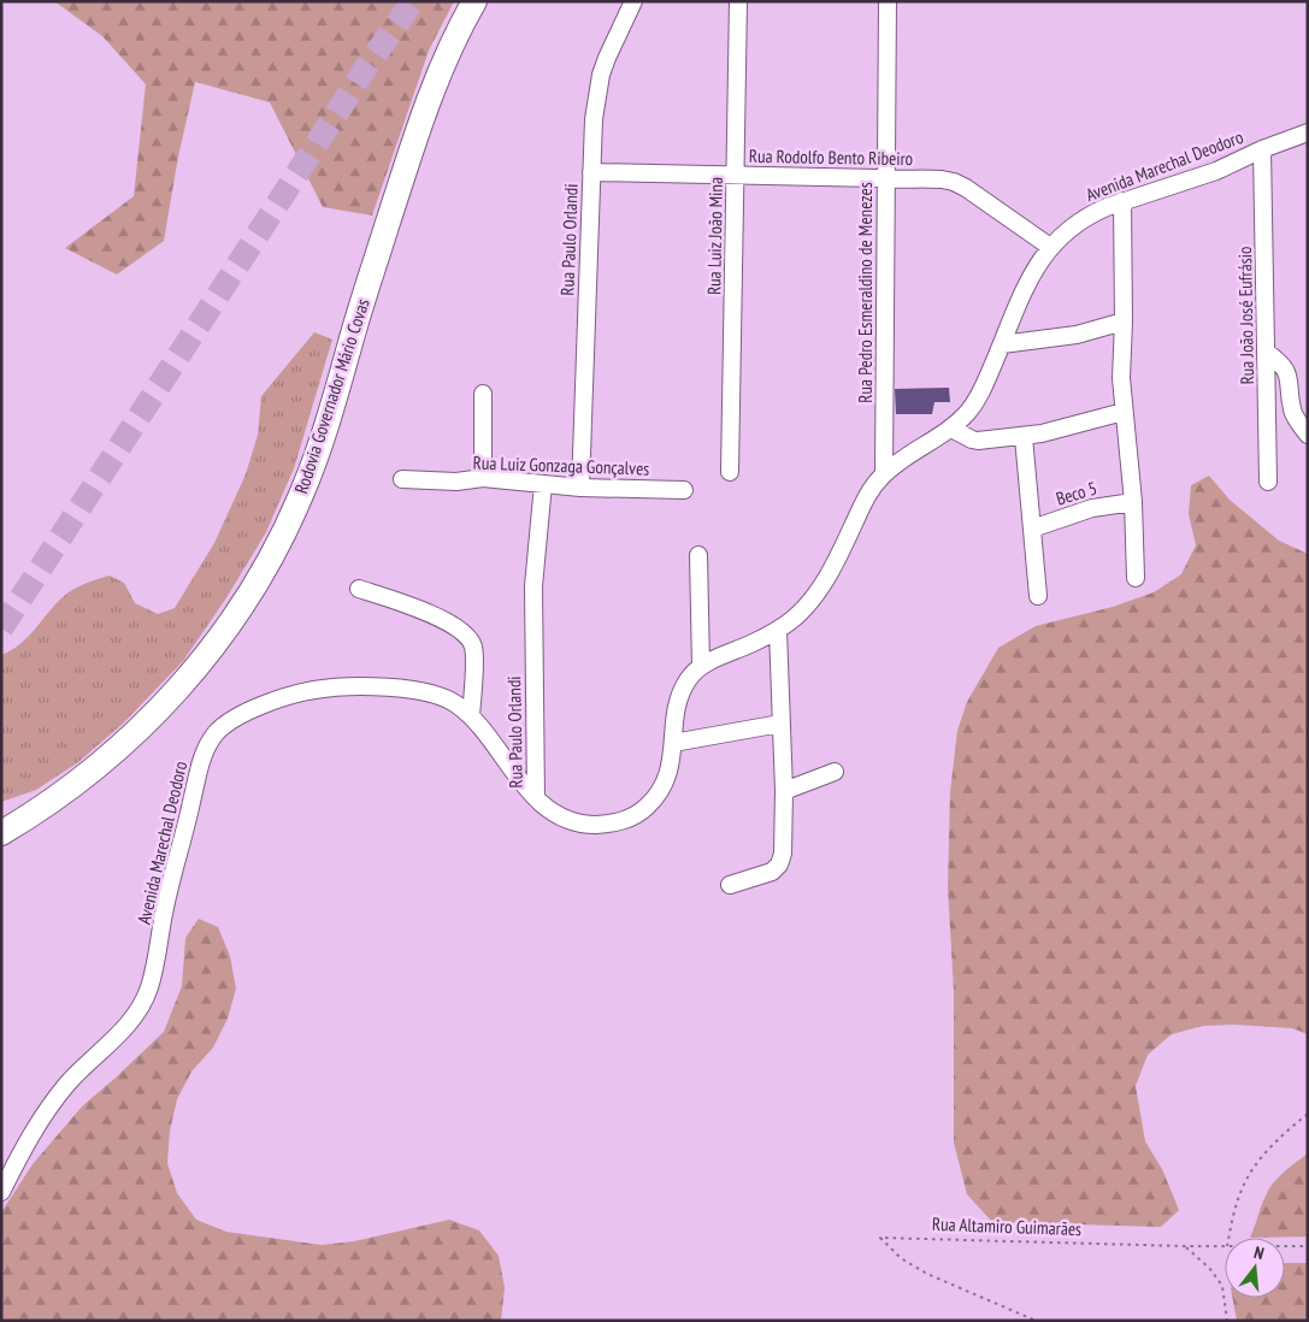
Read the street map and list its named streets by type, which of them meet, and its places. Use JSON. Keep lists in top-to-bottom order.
{
  "streets": {
    "highway": ["Rodovia Governador Mário Covas"],
    "street": [
      "Rua Rodolfo Bento Ribeiro",
      "Avenida Marechal Deodoro",
      "Rua Luiz João Mina",
      "Rua Paulo Orlandi",
      "Rua Pedro Esmeraldino de Menezes",
      "Rua João José Eufrásio",
      "Rua Luiz Gonzaga Gonçalves",
      "Beco 5"
    ],
    "path": ["Rua Altamiro Guimarães"]
  },
  "crossings": [
    ["Rua Rodolfo Bento Ribeiro", "Avenida Marechal Deodoro"],
    ["Rua Rodolfo Bento Ribeiro", "Rua Luiz João Mina"],
    ["Rua Rodolfo Bento Ribeiro", "Rua Paulo Orlandi"],
    ["Rua Rodolfo Bento Ribeiro", "Rua Pedro Esmeraldino de Menezes"],
    ["Avenida Marechal Deodoro", "Rua Paulo Orlandi"],
    ["Avenida Marechal Deodoro", "Rua Pedro Esmeraldino de Menezes"],
    ["Avenida Marechal Deodoro", "Rua João José Eufrásio"],
    ["Rua Paulo Orlandi", "Rua Luiz Gonzaga Gonçalves"]
  ],
  "north": "top"
}
